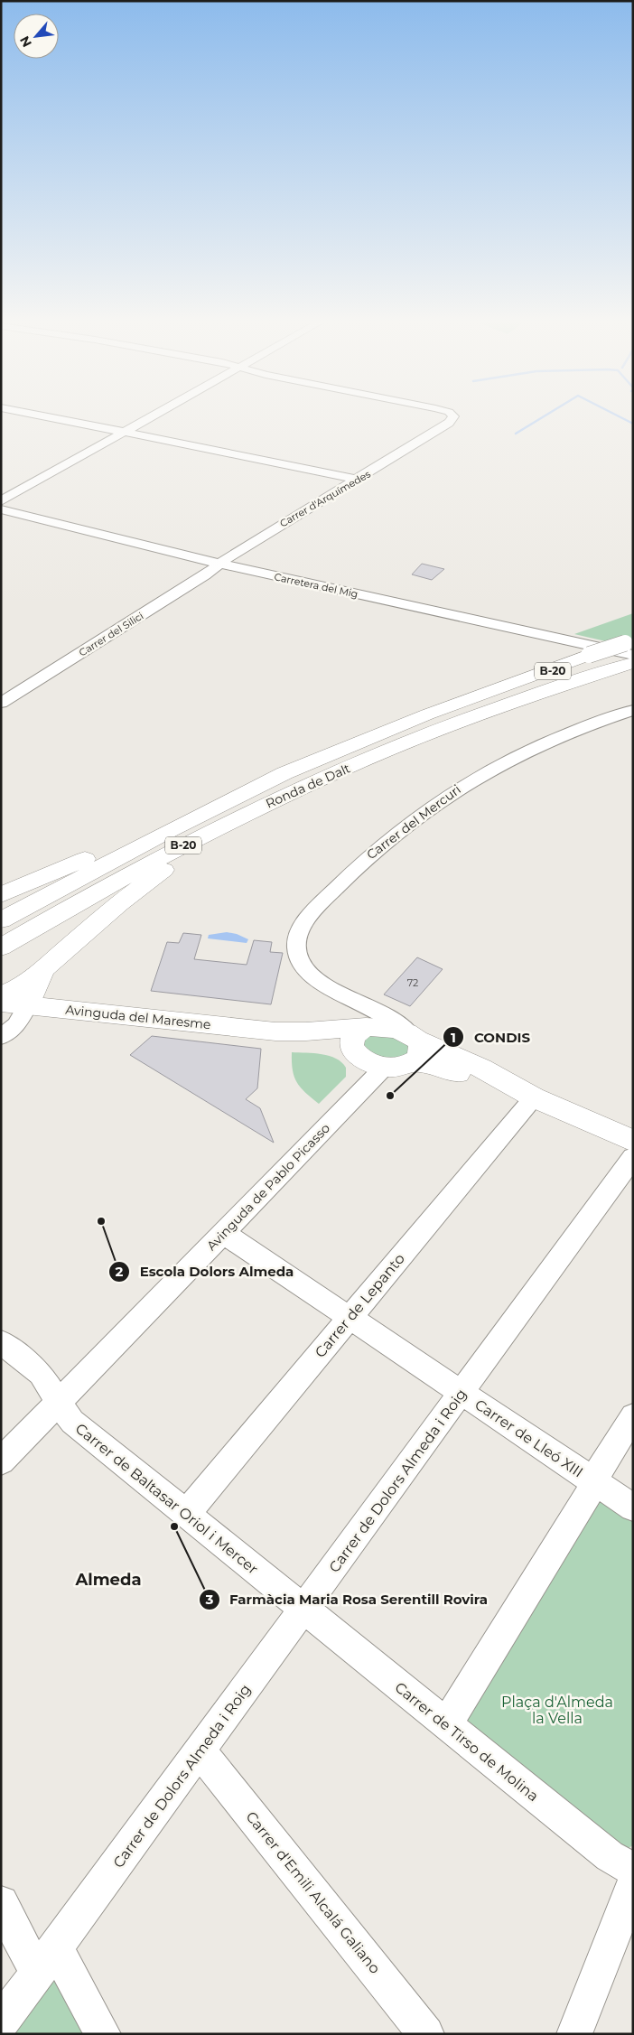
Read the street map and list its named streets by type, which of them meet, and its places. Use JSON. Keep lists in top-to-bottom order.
{
  "streets": {
    "main road": ["B-20", "Ronda de Dalt", "Avinguda del Maresme"],
    "street": [
      "Carrer d'Arquímedes",
      "Carretera del Mig",
      "Carrer del Silici",
      "Carrer del Mercuri",
      "Avinguda de Pablo Picasso",
      "Carrer de Lepanto",
      "Carrer de Lleó XIII",
      "Carrer de Dolors Almeda i Roig",
      "Carrer de Baltasar Oriol i Mercer",
      "Carrer de Tirso de Molina",
      "Carrer d'Emili Alcalá Galiano"
    ]
  },
  "crossings": [
    ["Carrer d'Arquímedes", "Carretera del Mig"],
    ["Carrer d'Arquímedes", "Carrer del Silici"],
    ["Carretera del Mig", "Carrer del Silici"],
    ["Carretera del Mig", "Ronda de Dalt"],
    ["Avinguda de Pablo Picasso", "Carrer de Lleó XIII"],
    ["Avinguda de Pablo Picasso", "Carrer de Baltasar Oriol i Mercer"],
    ["Carrer de Lepanto", "Carrer de Lleó XIII"],
    ["Carrer de Lepanto", "Carrer de Baltasar Oriol i Mercer"],
    ["Carrer de Lleó XIII", "Carrer de Dolors Almeda i Roig"],
    ["Carrer de Dolors Almeda i Roig", "Carrer de Baltasar Oriol i Mercer"],
    ["Carrer de Dolors Almeda i Roig", "Carrer de Tirso de Molina"],
    ["Carrer de Dolors Almeda i Roig", "Carrer d'Emili Alcalá Galiano"],
    ["Carrer de Baltasar Oriol i Mercer", "Carrer de Tirso de Molina"]
  ],
  "districts": ["Almeda"],
  "parks": ["Plaça d'Almeda la Vella"],
  "places": ["CONDIS", "Escola Dolors Almeda", "Farmàcia Maria Rosa Serentill Rovira"],
  "house_numbers": ["72"],
  "north": "bottom left"
}
